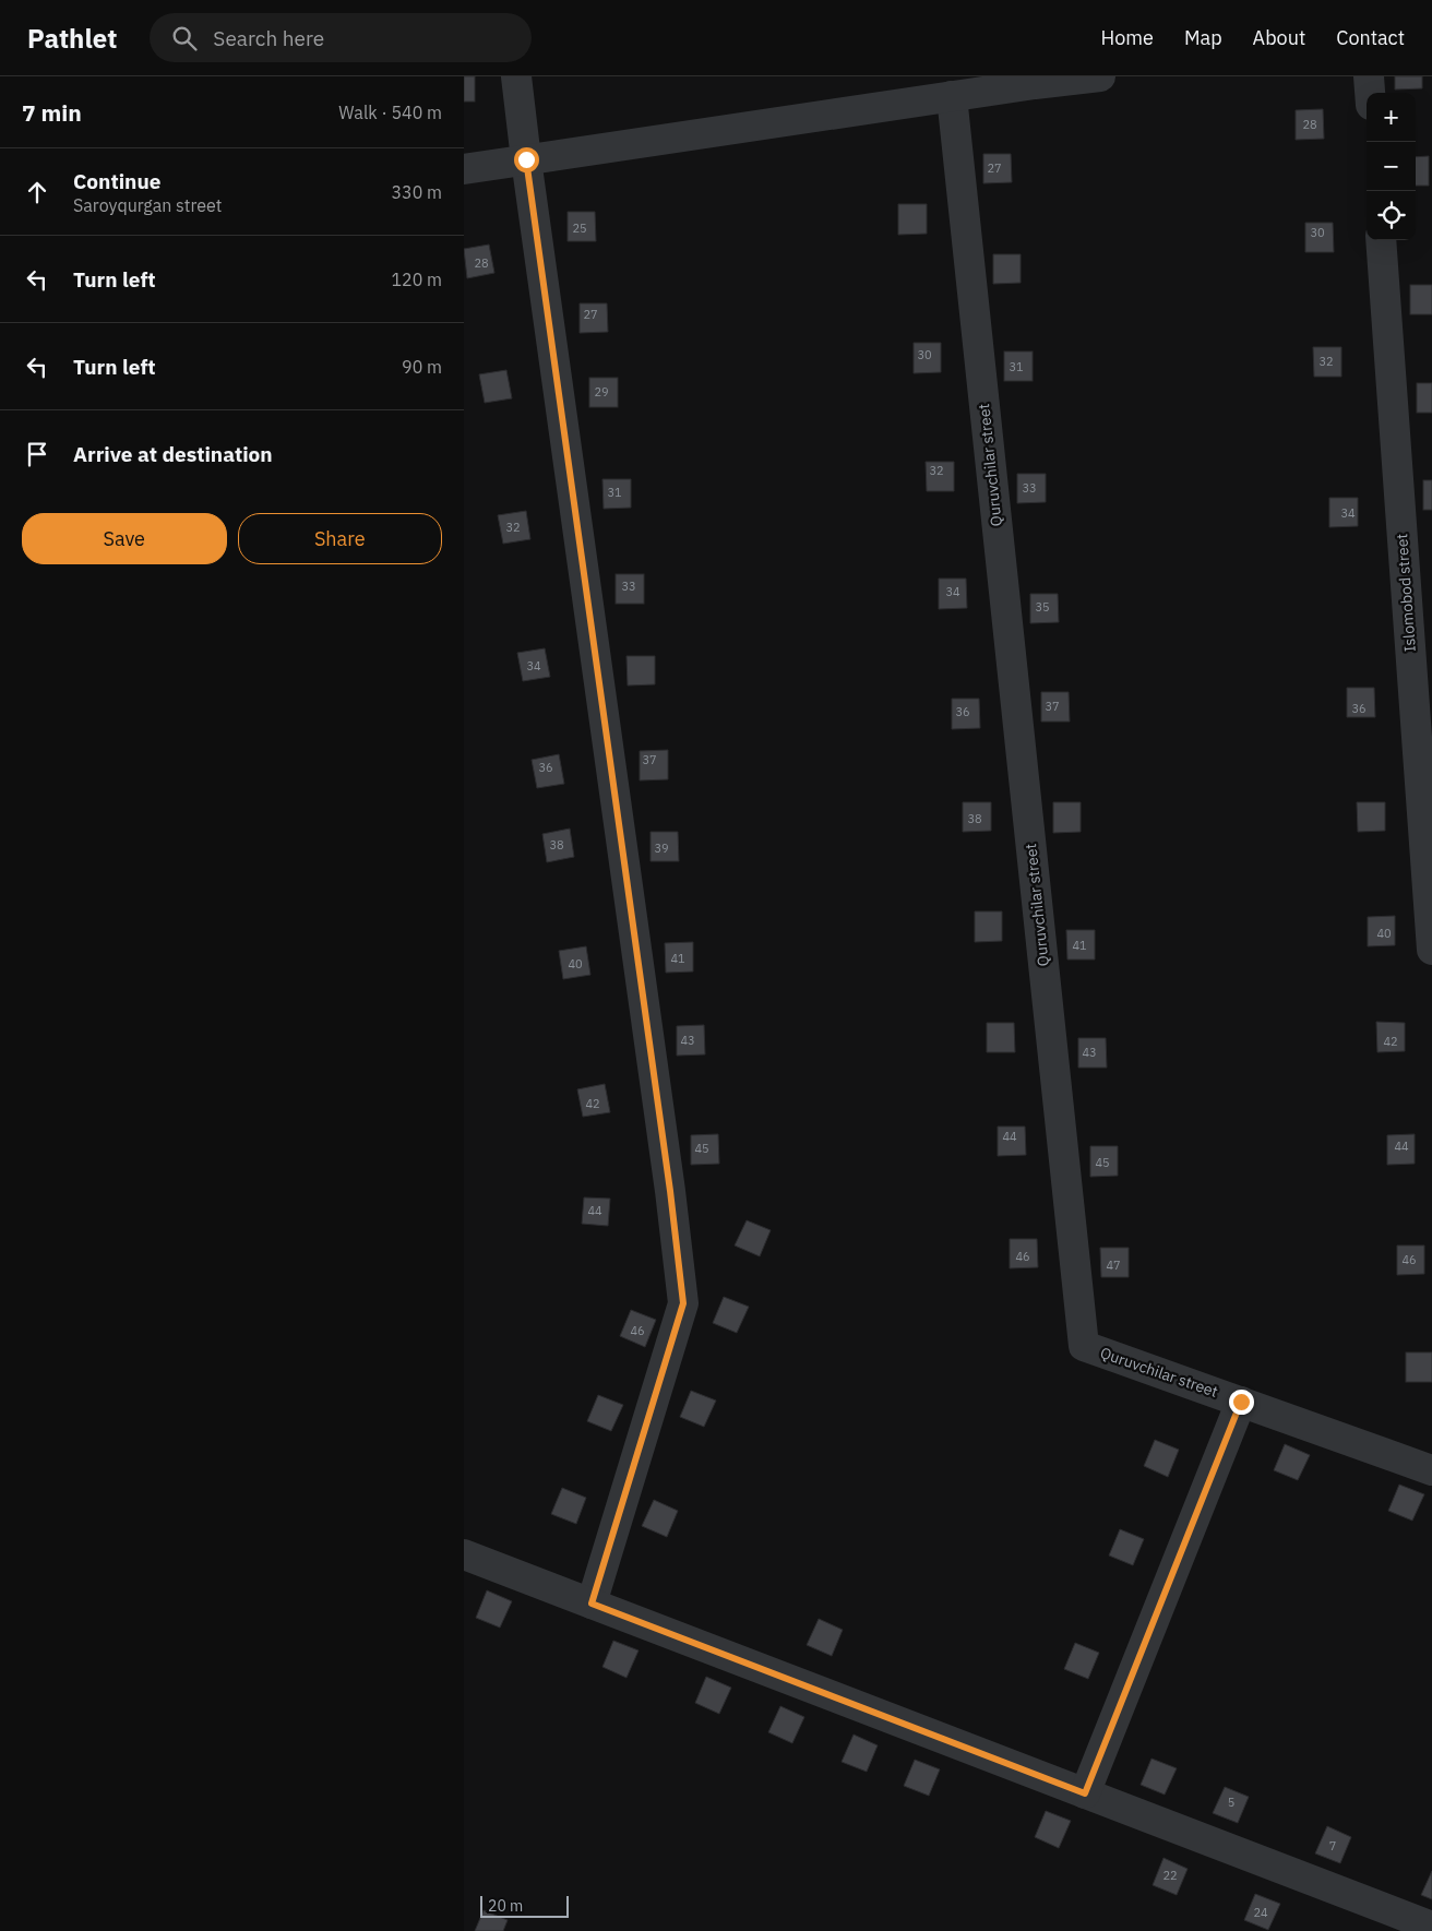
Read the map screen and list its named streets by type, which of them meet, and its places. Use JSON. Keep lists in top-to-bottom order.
{
  "streets": {
    "street": ["Quruvchilar street", "Islomobod street"]
  },
  "house_numbers": [
    "28",
    "27",
    "25",
    "30",
    "28",
    "27",
    "30",
    "32",
    "31",
    "29",
    "32",
    "33",
    "31",
    "34",
    "32",
    "33",
    "34",
    "35",
    "34",
    "37",
    "36",
    "36",
    "37",
    "36",
    "38",
    "38",
    "39",
    "40",
    "41",
    "41",
    "40",
    "43",
    "42",
    "43",
    "42",
    "44",
    "44",
    "45",
    "45",
    "44",
    "46",
    "46",
    "47",
    "46",
    "5",
    "7",
    "22",
    "24"
  ],
  "scale_bar": "20 m",
  "page": {
    "header": "Pathlet",
    "search": "Search here",
    "nav": [
      "Home",
      "Map",
      "About",
      "Contact"
    ],
    "heading": ["7 min", "Walk · 540 m"],
    "map_buttons": ["+", "−"],
    "list": [
      ["Continue", "Saroyqurgan street", "330 m"],
      ["Turn left", "120 m"],
      ["Turn left", "90 m"],
      "Arrive at destination"
    ],
    "buttons": ["Save", "Share"],
    "scale": "20 m"
  }
}
